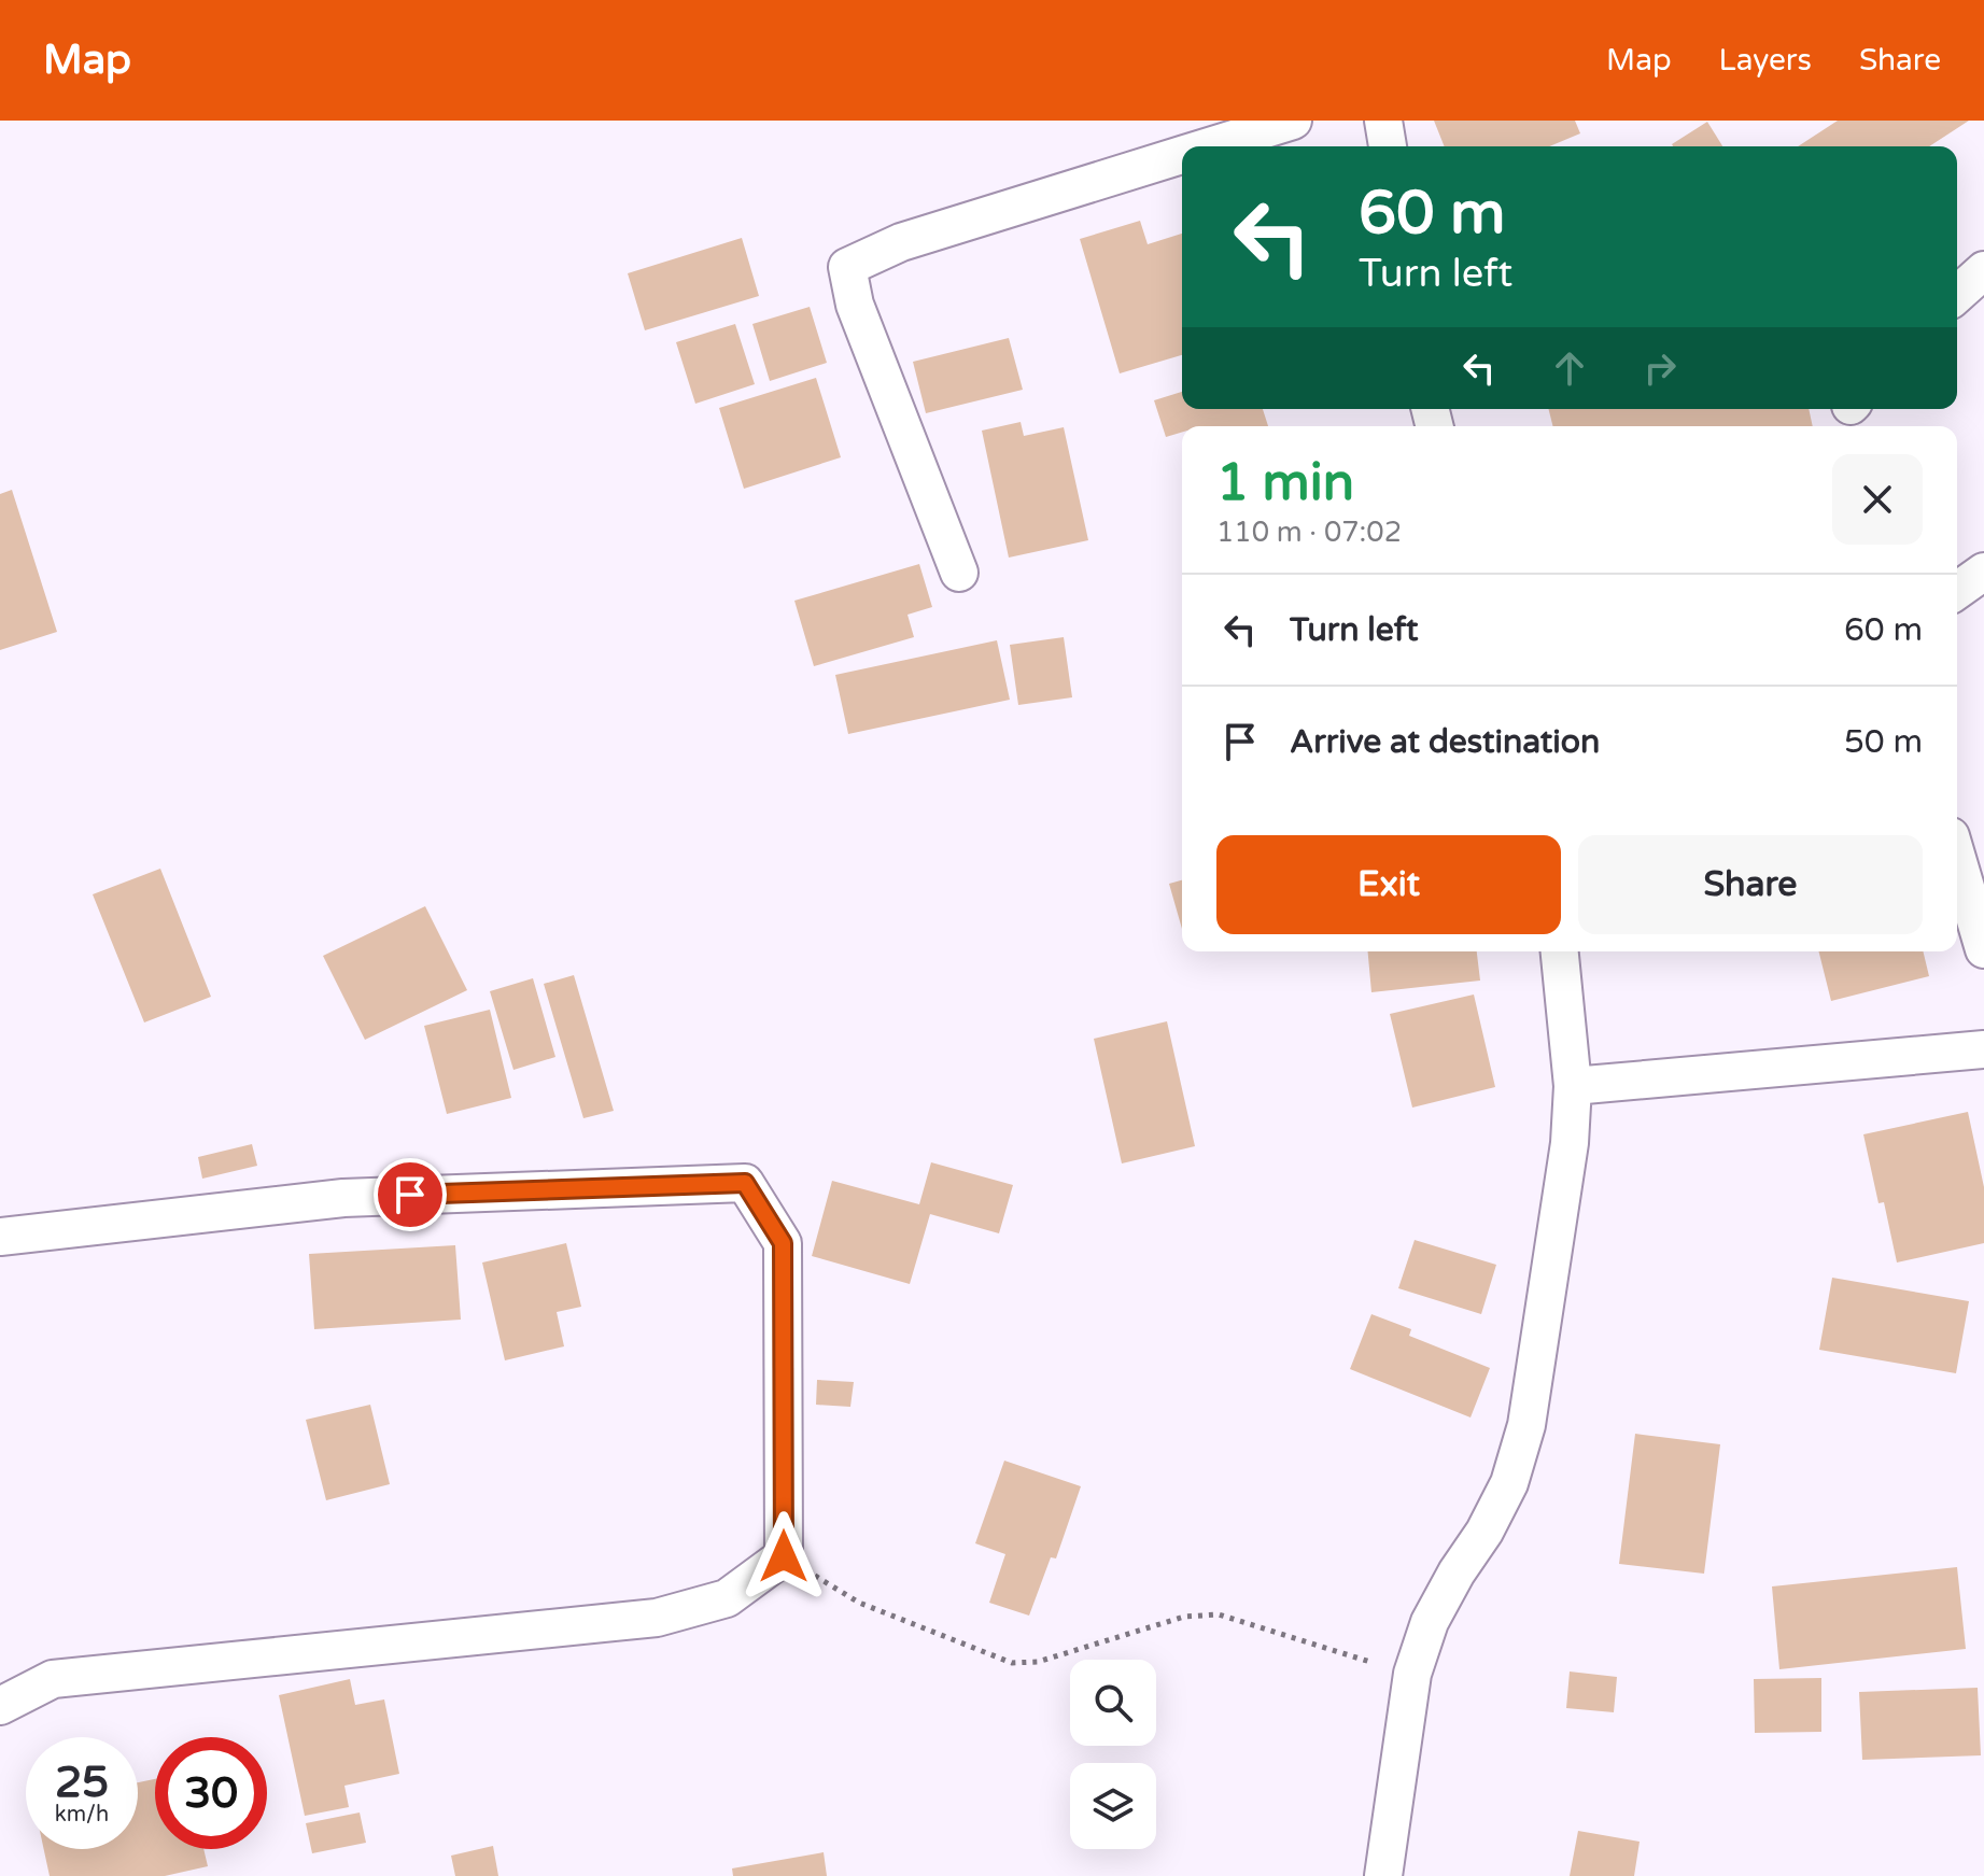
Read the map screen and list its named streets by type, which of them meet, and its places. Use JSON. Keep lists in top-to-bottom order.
{
  "page": {
    "header": "Map",
    "nav": ["Map", "Layers", "Share"],
    "turn": ["60 m", "Turn left"],
    "heading": ["1 min", "110 m · 07:02"],
    "list": [
      {
        "name": "Turn left",
        "value": "60 m"
      },
      {
        "name": "Arrive at destination",
        "value": "50 m"
      }
    ],
    "buttons": ["Exit", "Share"],
    "speed": "25 km/h",
    "limit": "30"
  }
}
